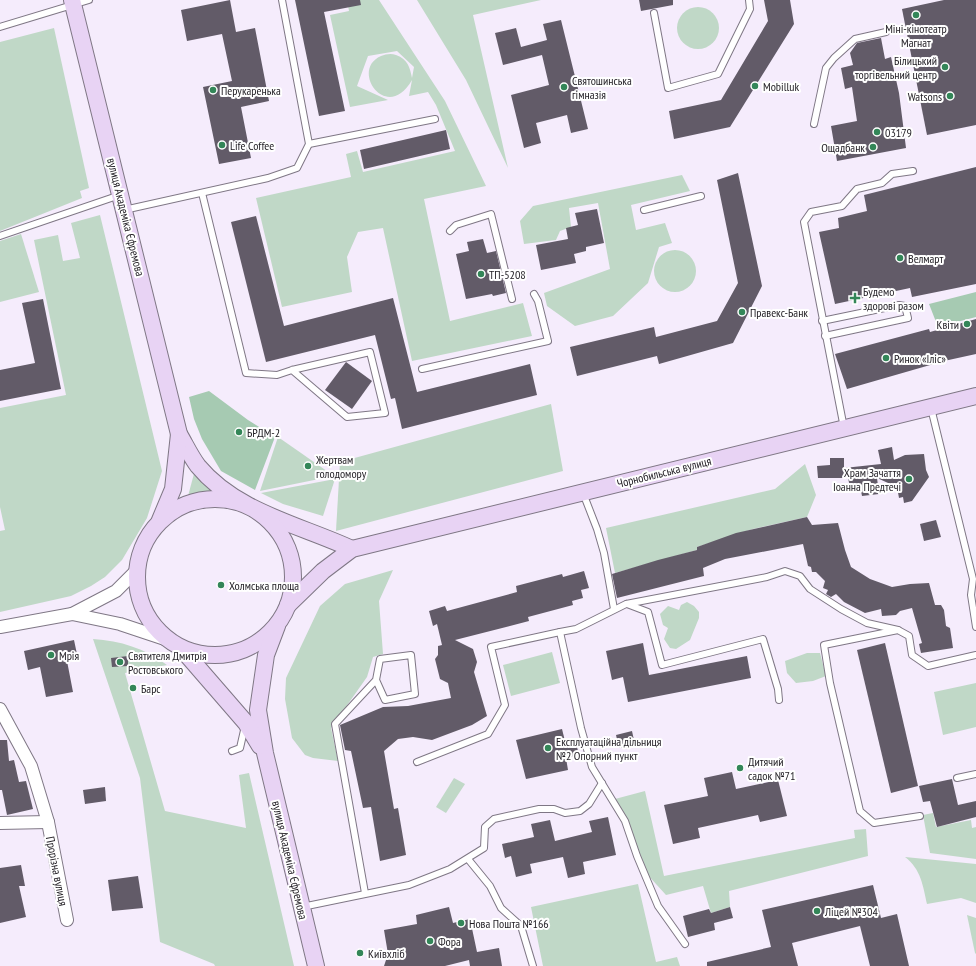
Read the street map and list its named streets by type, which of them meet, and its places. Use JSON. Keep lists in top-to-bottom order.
{
  "streets": {
    "main road": ["вулиця Академіка Єфремова", "Чорнобильська вулиця"],
    "street": ["Прорізна вулиця"]
  },
  "places": {
    "other": [
      "Міні-кінотеатр Магнат",
      "Білицький торгівельний центр",
      "Mobilluk",
      "Святошинська гімназія",
      "Перукаренька",
      "Watsons",
      "03179",
      "Life Coffee",
      "Ощадбанк",
      "Велмарт",
      "ТП-5208",
      "Правекс-Банк",
      "Квіти",
      "Ринок «Іліс»",
      "БРДМ-2",
      "Жертвам голодомору",
      "Храм Зачаття Іоанна Предтечі",
      "Холмська площа",
      "Мрія",
      "Святителя Дмитрія Ростовського",
      "Барс",
      "Експлуатаційна дільниця №2 Опорний пункт",
      "Дитячий садок №71",
      "Ліцей №304",
      "Нова Пошта №166",
      "Фора",
      "Київхліб"
    ],
    "health": ["Будемо здорові разом"]
  }
}
